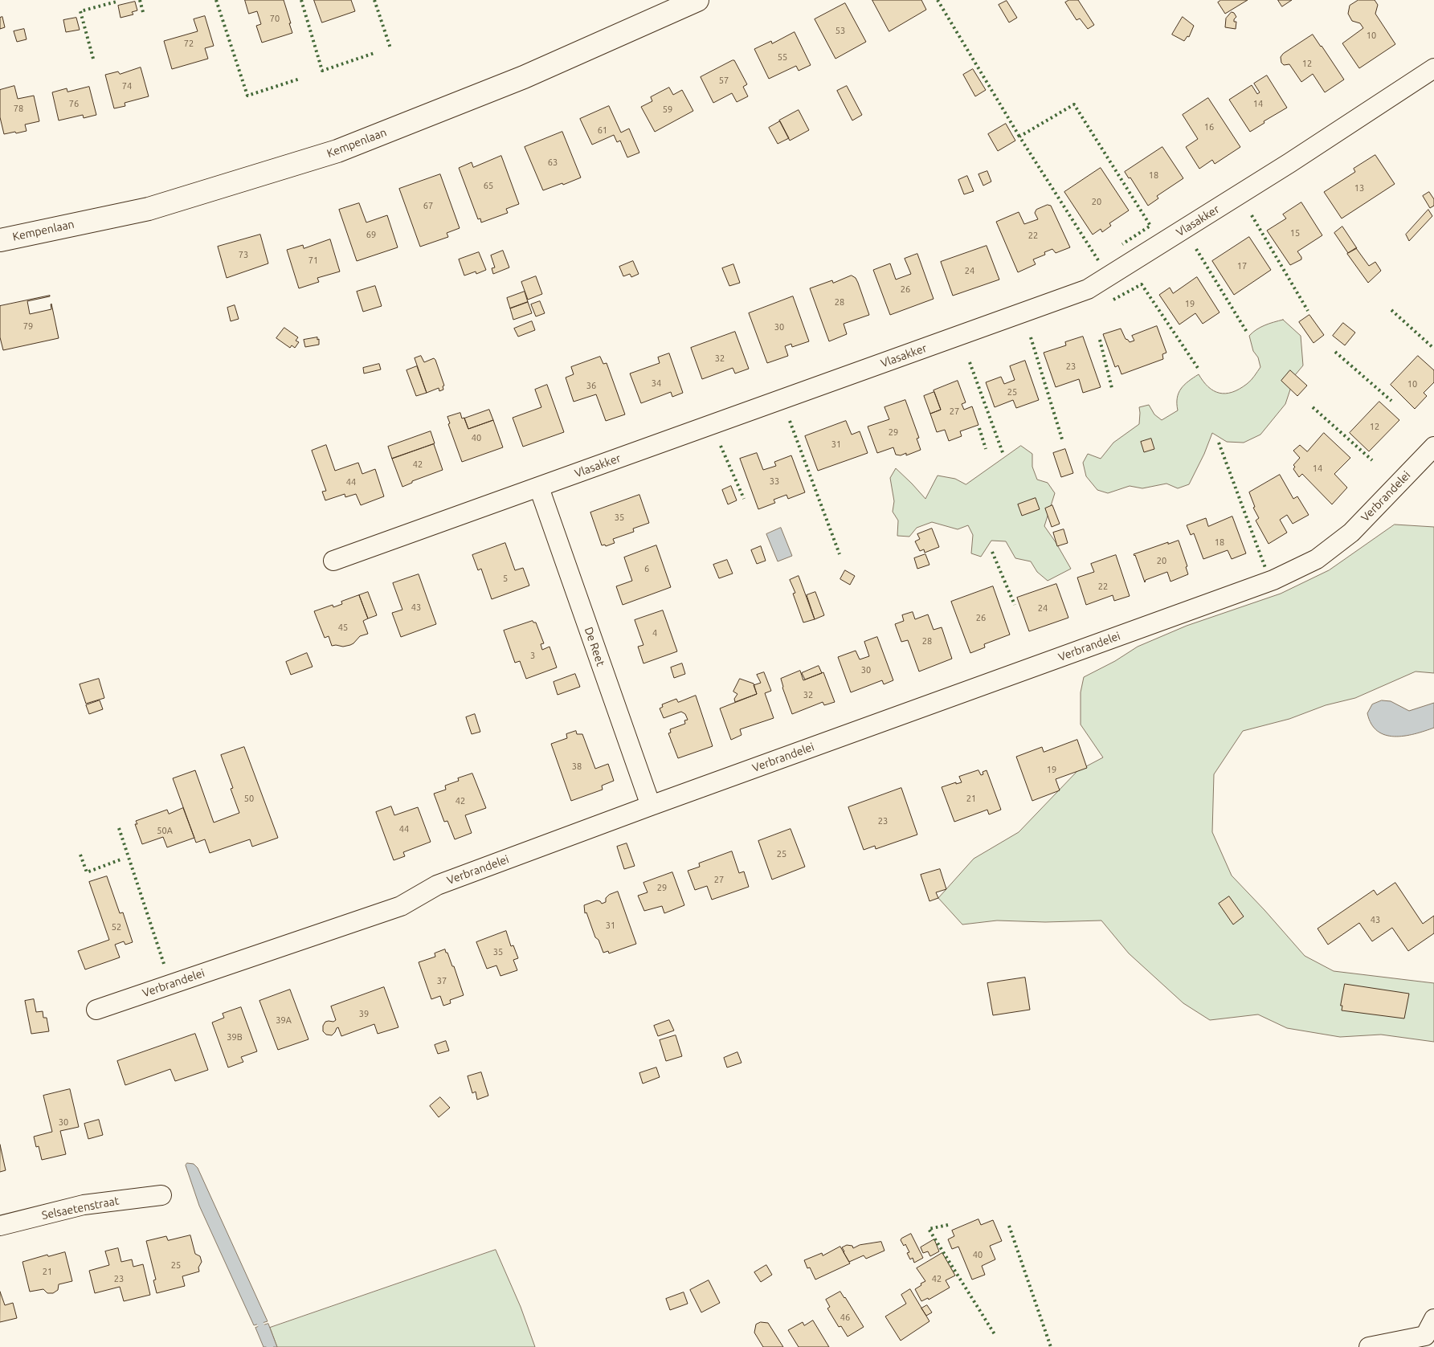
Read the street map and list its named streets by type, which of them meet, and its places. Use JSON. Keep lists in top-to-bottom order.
{
  "streets": {
    "main road": ["Kempenlaan"],
    "street": [
      "Vlasakker",
      "Verbrandelei",
      "De Reet",
      "Selsaetenstraat"
    ]
  },
  "crossings": [
    ["Vlasakker", "De Reet"],
    ["Verbrandelei", "De Reet"]
  ],
  "house_numbers": [
    "70",
    "53",
    "10",
    "72",
    "55",
    "12",
    "57",
    "74",
    "76",
    "14",
    "78",
    "59",
    "16",
    "61",
    "63",
    "18",
    "65",
    "13",
    "20",
    "67",
    "15",
    "69",
    "22",
    "73",
    "71",
    "17",
    "24",
    "26",
    "28",
    "19",
    "79",
    "30",
    "32",
    "23",
    "34",
    "10",
    "36",
    "25",
    "27",
    "12",
    "29",
    "40",
    "31",
    "42",
    "14",
    "33",
    "44",
    "35",
    "18",
    "20",
    "6",
    "5",
    "22",
    "43",
    "24",
    "26",
    "45",
    "4",
    "28",
    "3",
    "30",
    "32",
    "38",
    "19",
    "50",
    "21",
    "42",
    "23",
    "44",
    "50A",
    "25",
    "27",
    "29",
    "43",
    "31",
    "52",
    "35",
    "37",
    "39",
    "39A",
    "39B",
    "30",
    "40",
    "25",
    "21",
    "23",
    "42",
    "46"
  ]
}
